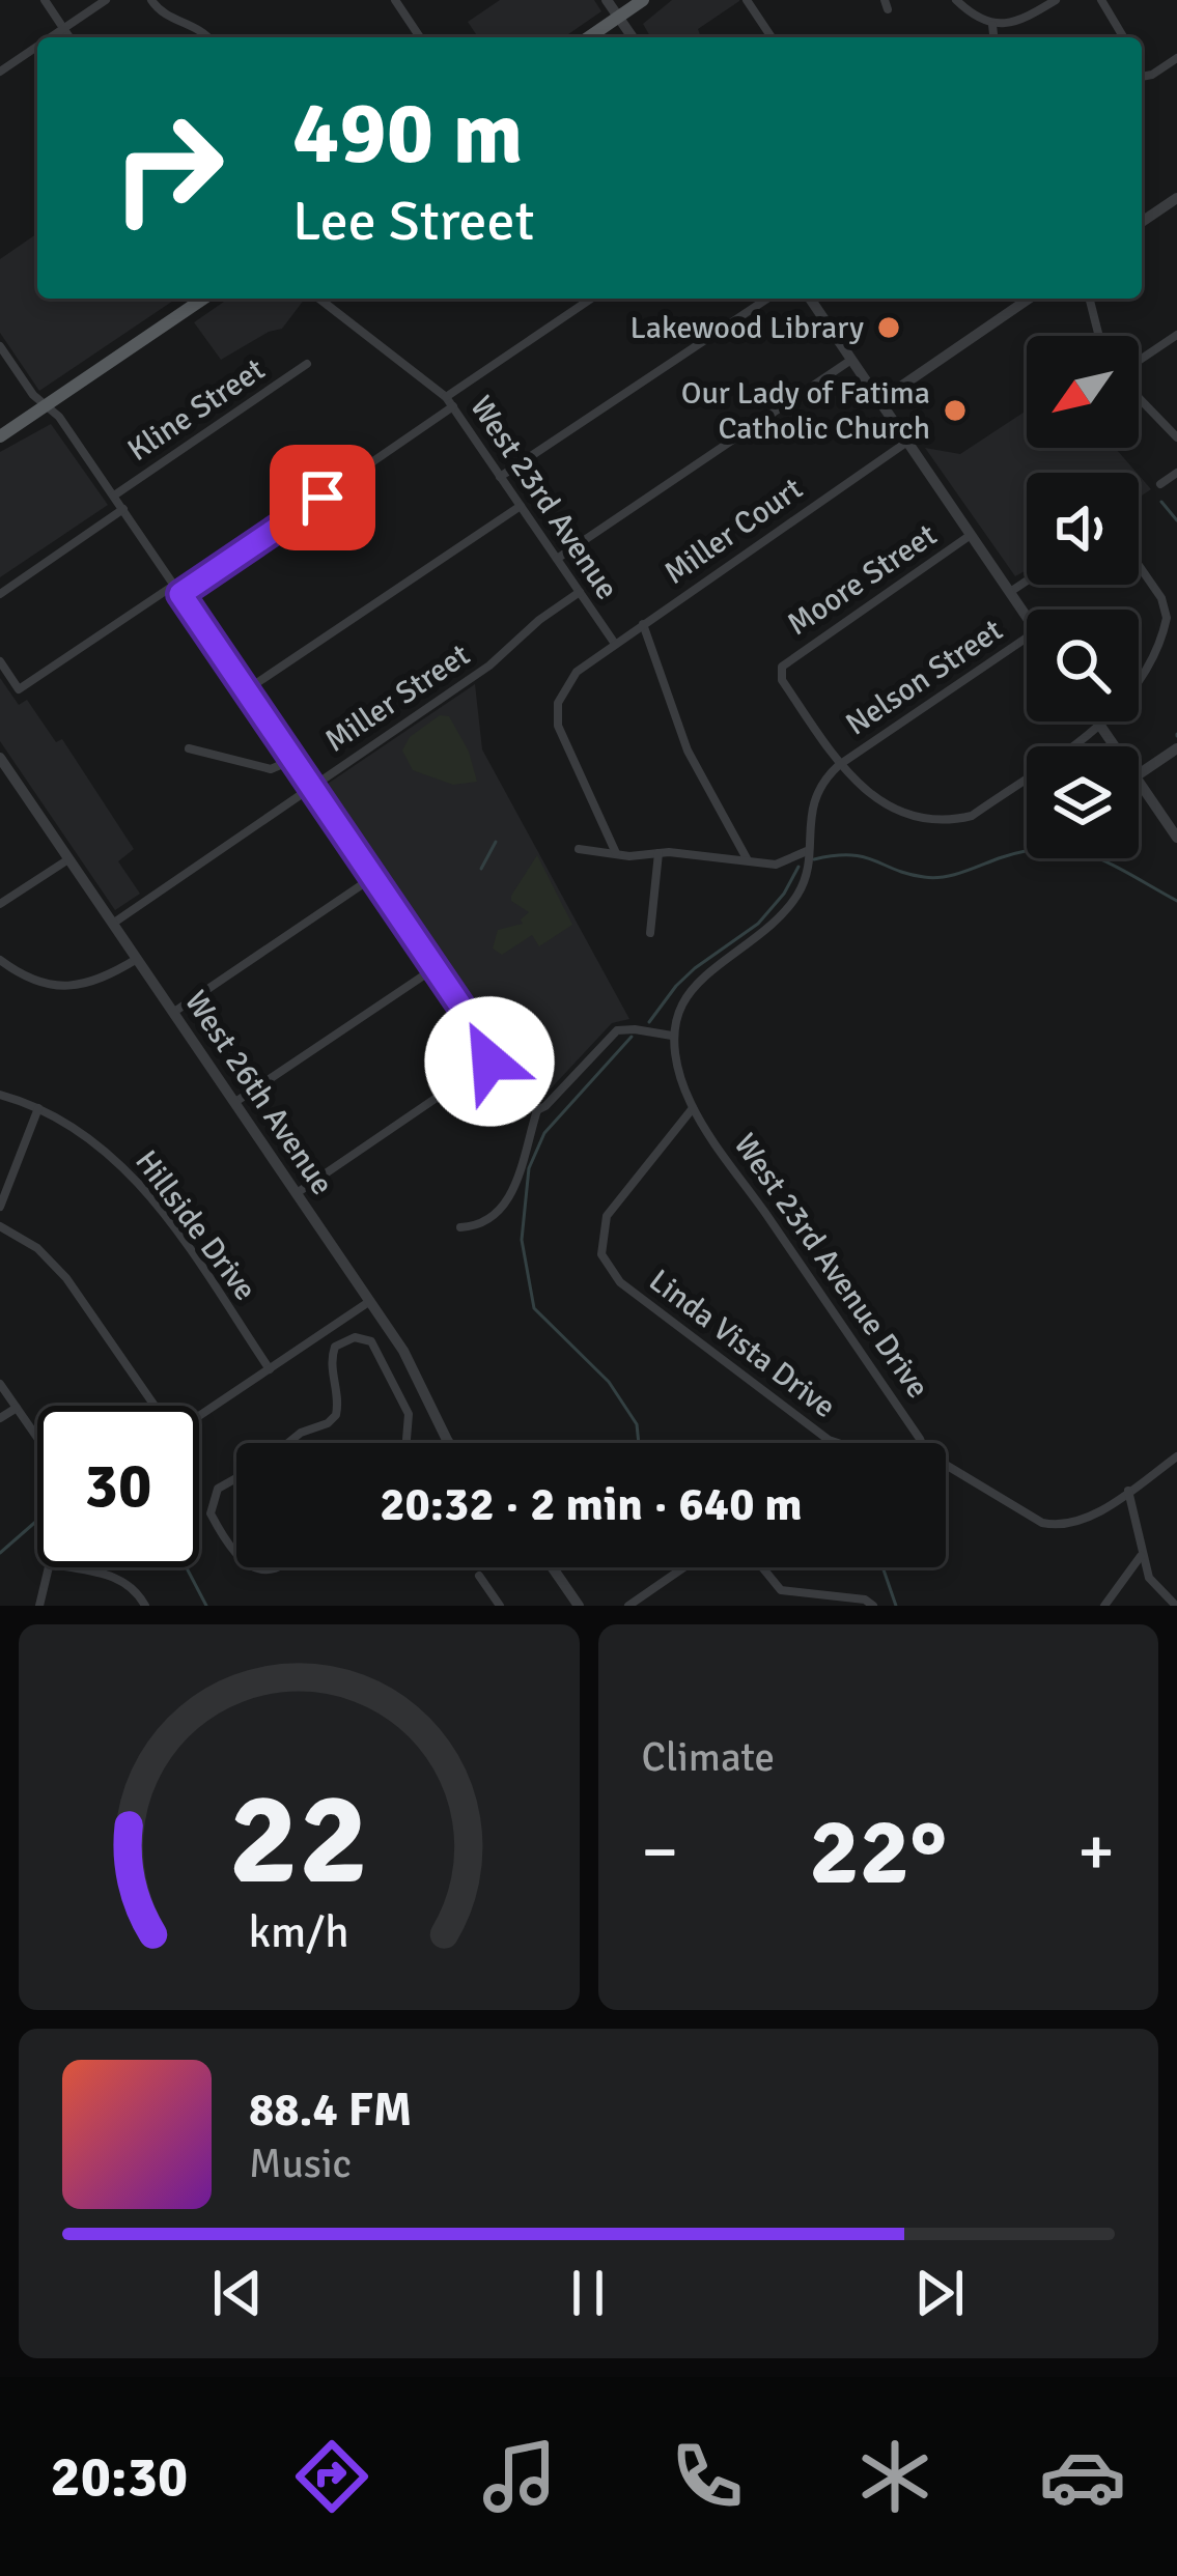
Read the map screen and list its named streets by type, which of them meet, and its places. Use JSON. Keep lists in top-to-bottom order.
{
  "streets": {
    "street": [
      "Kline Street",
      "West 23rd Avenue",
      "Miller Court",
      "Moore Street",
      "Nelson Street",
      "Miller Street",
      "West 26th Avenue",
      "Hillside Drive",
      "West 23rd Avenue Drive",
      "Linda Vista Drive"
    ]
  },
  "crossings": [
    ["West 23rd Avenue", "Miller Court"],
    ["West 23rd Avenue", "Miller Street"],
    ["Moore Street", "Nelson Street"],
    ["Miller Street", "West 26th Avenue"],
    ["West 23rd Avenue Drive", "Linda Vista Drive"]
  ],
  "places": ["Lakewood Library", "Our Lady of Fatima Catholic Church"],
  "north": "bottom left",
  "page": {
    "turn": ["490 m", "Lee Street"],
    "limit": "30",
    "trip": "20:32 · 2 min · 640 m",
    "tile": "Climate",
    "heat": ["−", "22°", "+"],
    "song": ["88.4 FM", "Music"],
    "tabs": "20:30",
    "gauge": ["22", "km/h"]
  }
}
